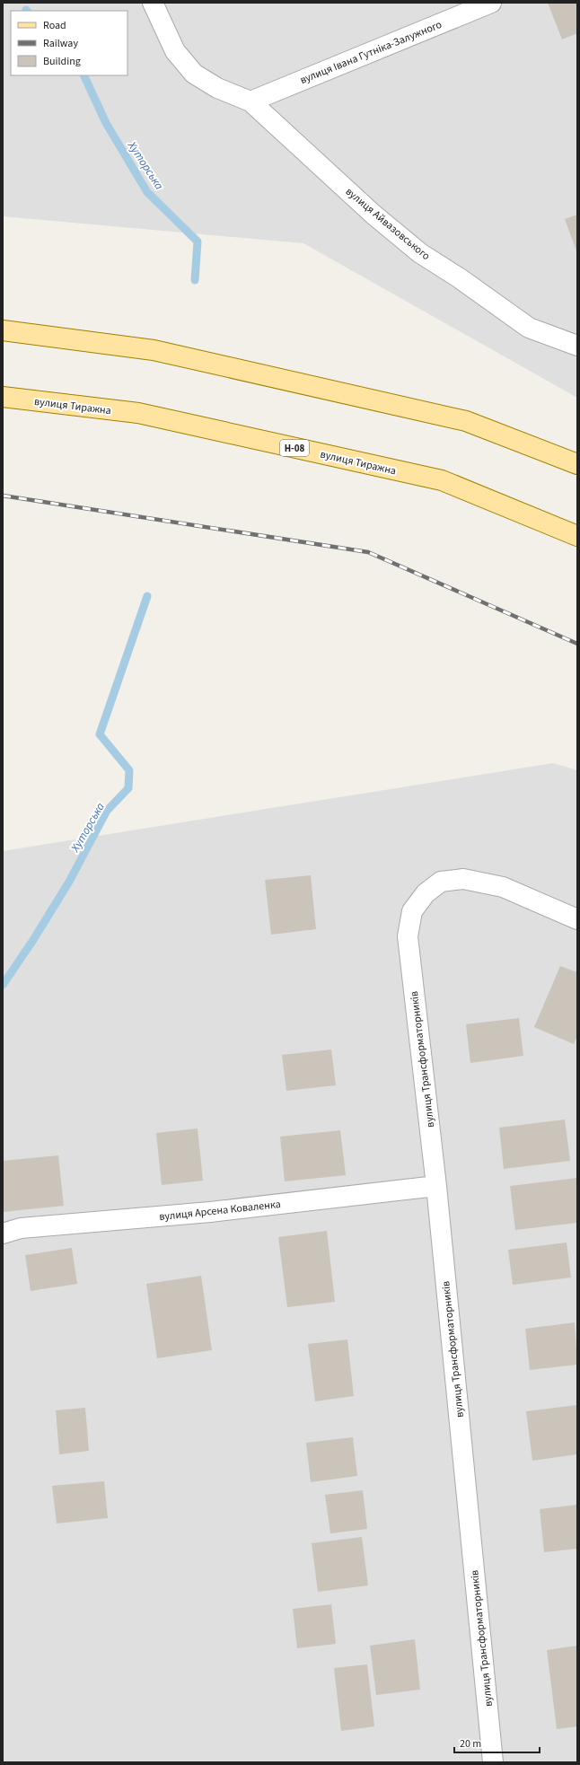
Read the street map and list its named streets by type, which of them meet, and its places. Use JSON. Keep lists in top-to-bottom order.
{
  "streets": {
    "main road": ["вулиця Тиражна", "Н-08"],
    "street": [
      "вулиця Івана Гутніка-Залужного",
      "вулиця Айвазовського",
      "вулиця Трансформаторників",
      "вулиця Арсена Коваленка"
    ]
  },
  "crossings": [
    ["вулиця Івана Гутніка-Залужного", "вулиця Айвазовського"],
    ["вулиця Трансформаторників", "вулиця Арсена Коваленка"]
  ],
  "water": ["Хуторська"],
  "legend": ["Road", "Railway", "Building"],
  "scale_bar": "20 m"
}
